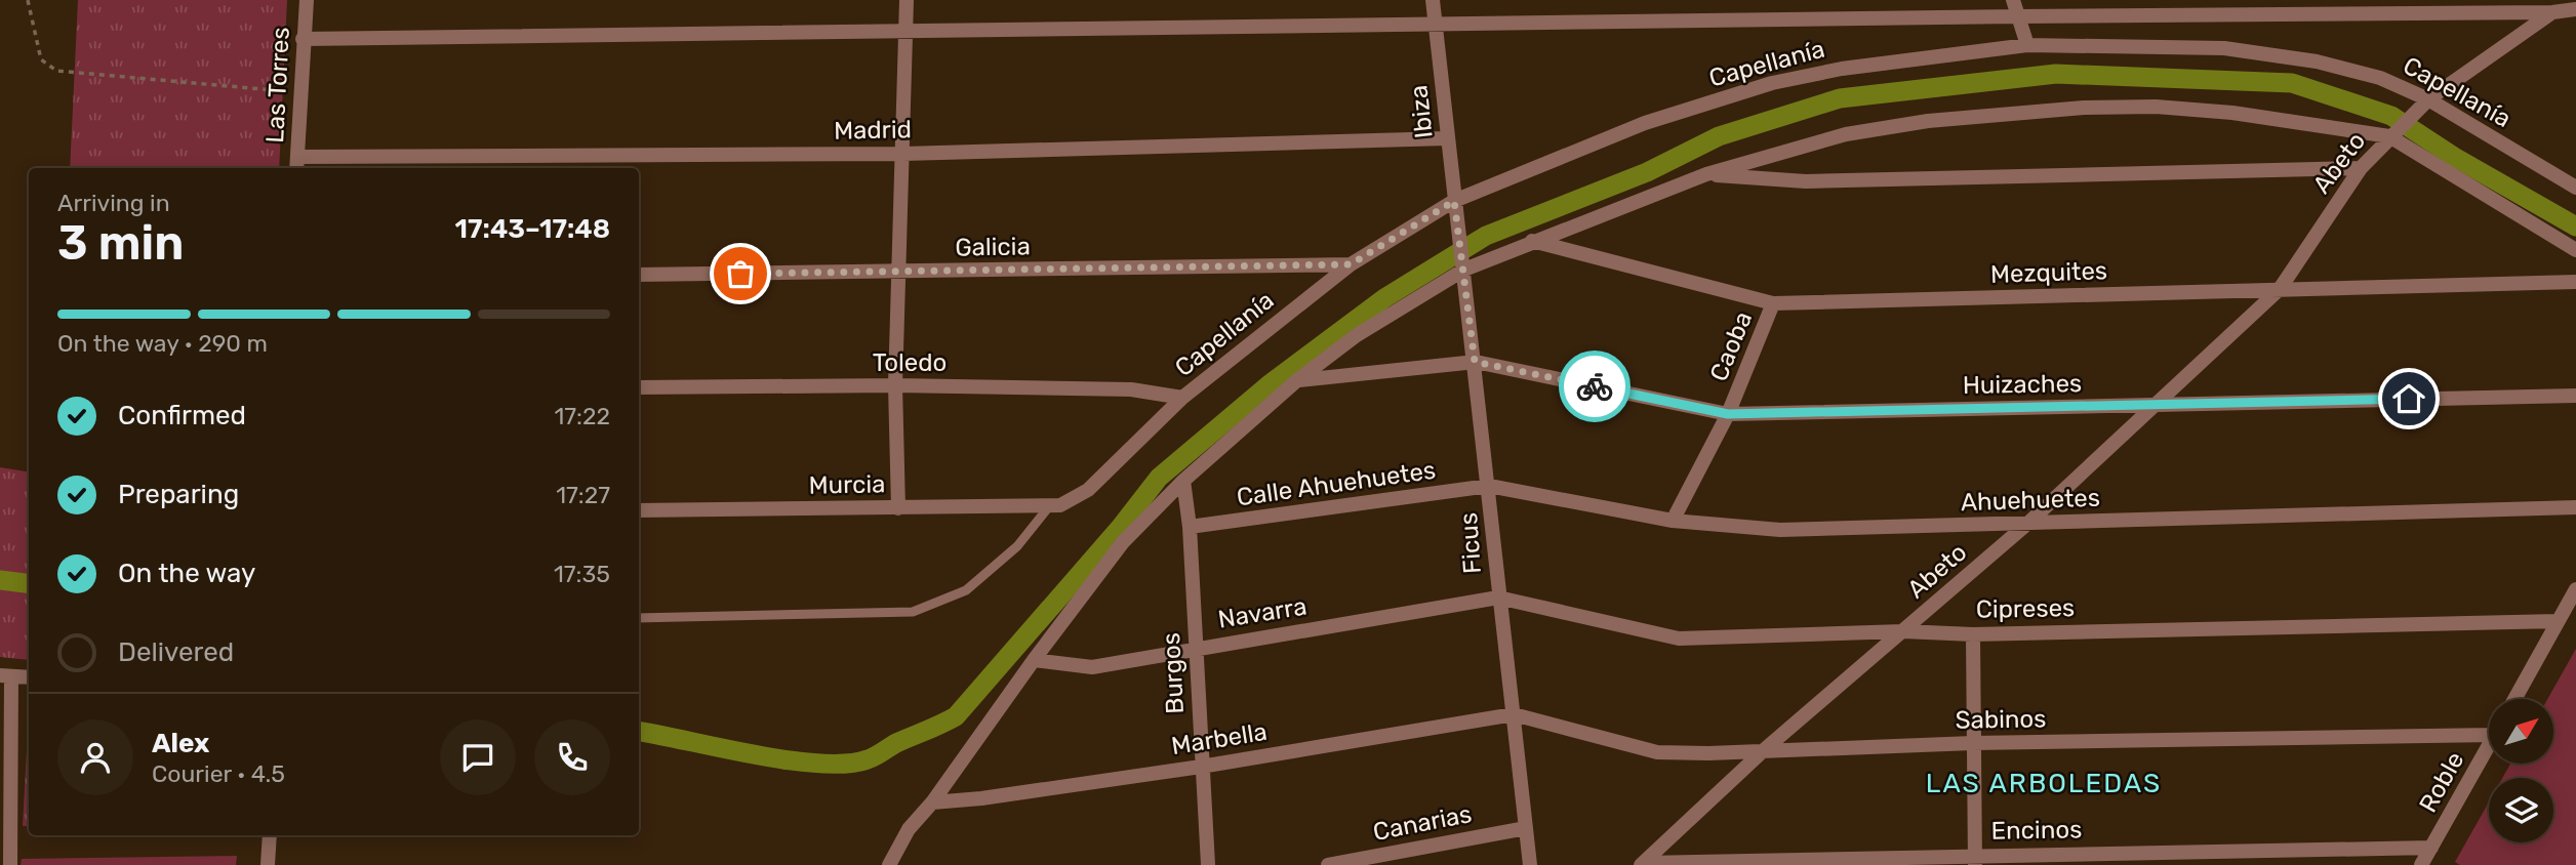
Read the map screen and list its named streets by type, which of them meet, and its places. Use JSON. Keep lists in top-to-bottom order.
{
  "streets": {
    "street": [
      "Capellanía",
      "Las Torres",
      "Ibiza",
      "Madrid",
      "Abeto",
      "Galicia",
      "Mezquites",
      "Caoba",
      "Toledo",
      "Huizaches",
      "Calle Ahuehuetes",
      "Murcia",
      "Ahuehuetes",
      "Ficus",
      "Cipreses",
      "Navarra",
      "Burgos",
      "Sabinos",
      "Marbella",
      "Roble",
      "Canarias",
      "Encinos"
    ]
  },
  "crossings": [
    ["Capellanía", "Ibiza"],
    ["Capellanía", "Abeto"],
    ["Capellanía", "Galicia"],
    ["Capellanía", "Toledo"],
    ["Capellanía", "Murcia"],
    ["Las Torres", "Madrid"],
    ["Ibiza", "Madrid"],
    ["Ibiza", "Ficus"],
    ["Abeto", "Mezquites"],
    ["Abeto", "Huizaches"],
    ["Abeto", "Ahuehuetes"],
    ["Abeto", "Cipreses"],
    ["Abeto", "Sabinos"],
    ["Abeto", "Encinos"],
    ["Mezquites", "Caoba"],
    ["Caoba", "Huizaches"],
    ["Caoba", "Ahuehuetes"],
    ["Huizaches", "Ficus"],
    ["Calle Ahuehuetes", "Ahuehuetes"],
    ["Calle Ahuehuetes", "Ficus"],
    ["Calle Ahuehuetes", "Burgos"],
    ["Ahuehuetes", "Ficus"],
    ["Ficus", "Cipreses"],
    ["Ficus", "Navarra"],
    ["Ficus", "Sabinos"],
    ["Ficus", "Marbella"],
    ["Ficus", "Canarias"],
    ["Cipreses", "Navarra"],
    ["Navarra", "Burgos"],
    ["Burgos", "Marbella"],
    ["Sabinos", "Marbella"],
    ["Roble", "Encinos"]
  ],
  "districts": ["LAS ARBOLEDAS"],
  "north": "top right",
  "page": {
    "heading": ["3 min", "Arriving in", "17:43–17:48"],
    "panel": ["Alex", "Courier · 4.5"],
    "bar": "On the way · 290 m",
    "list": [
      ["Confirmed", "17:22"],
      ["Preparing", "17:27"],
      ["On the way", "17:35"],
      "Delivered"
    ]
  }
}
